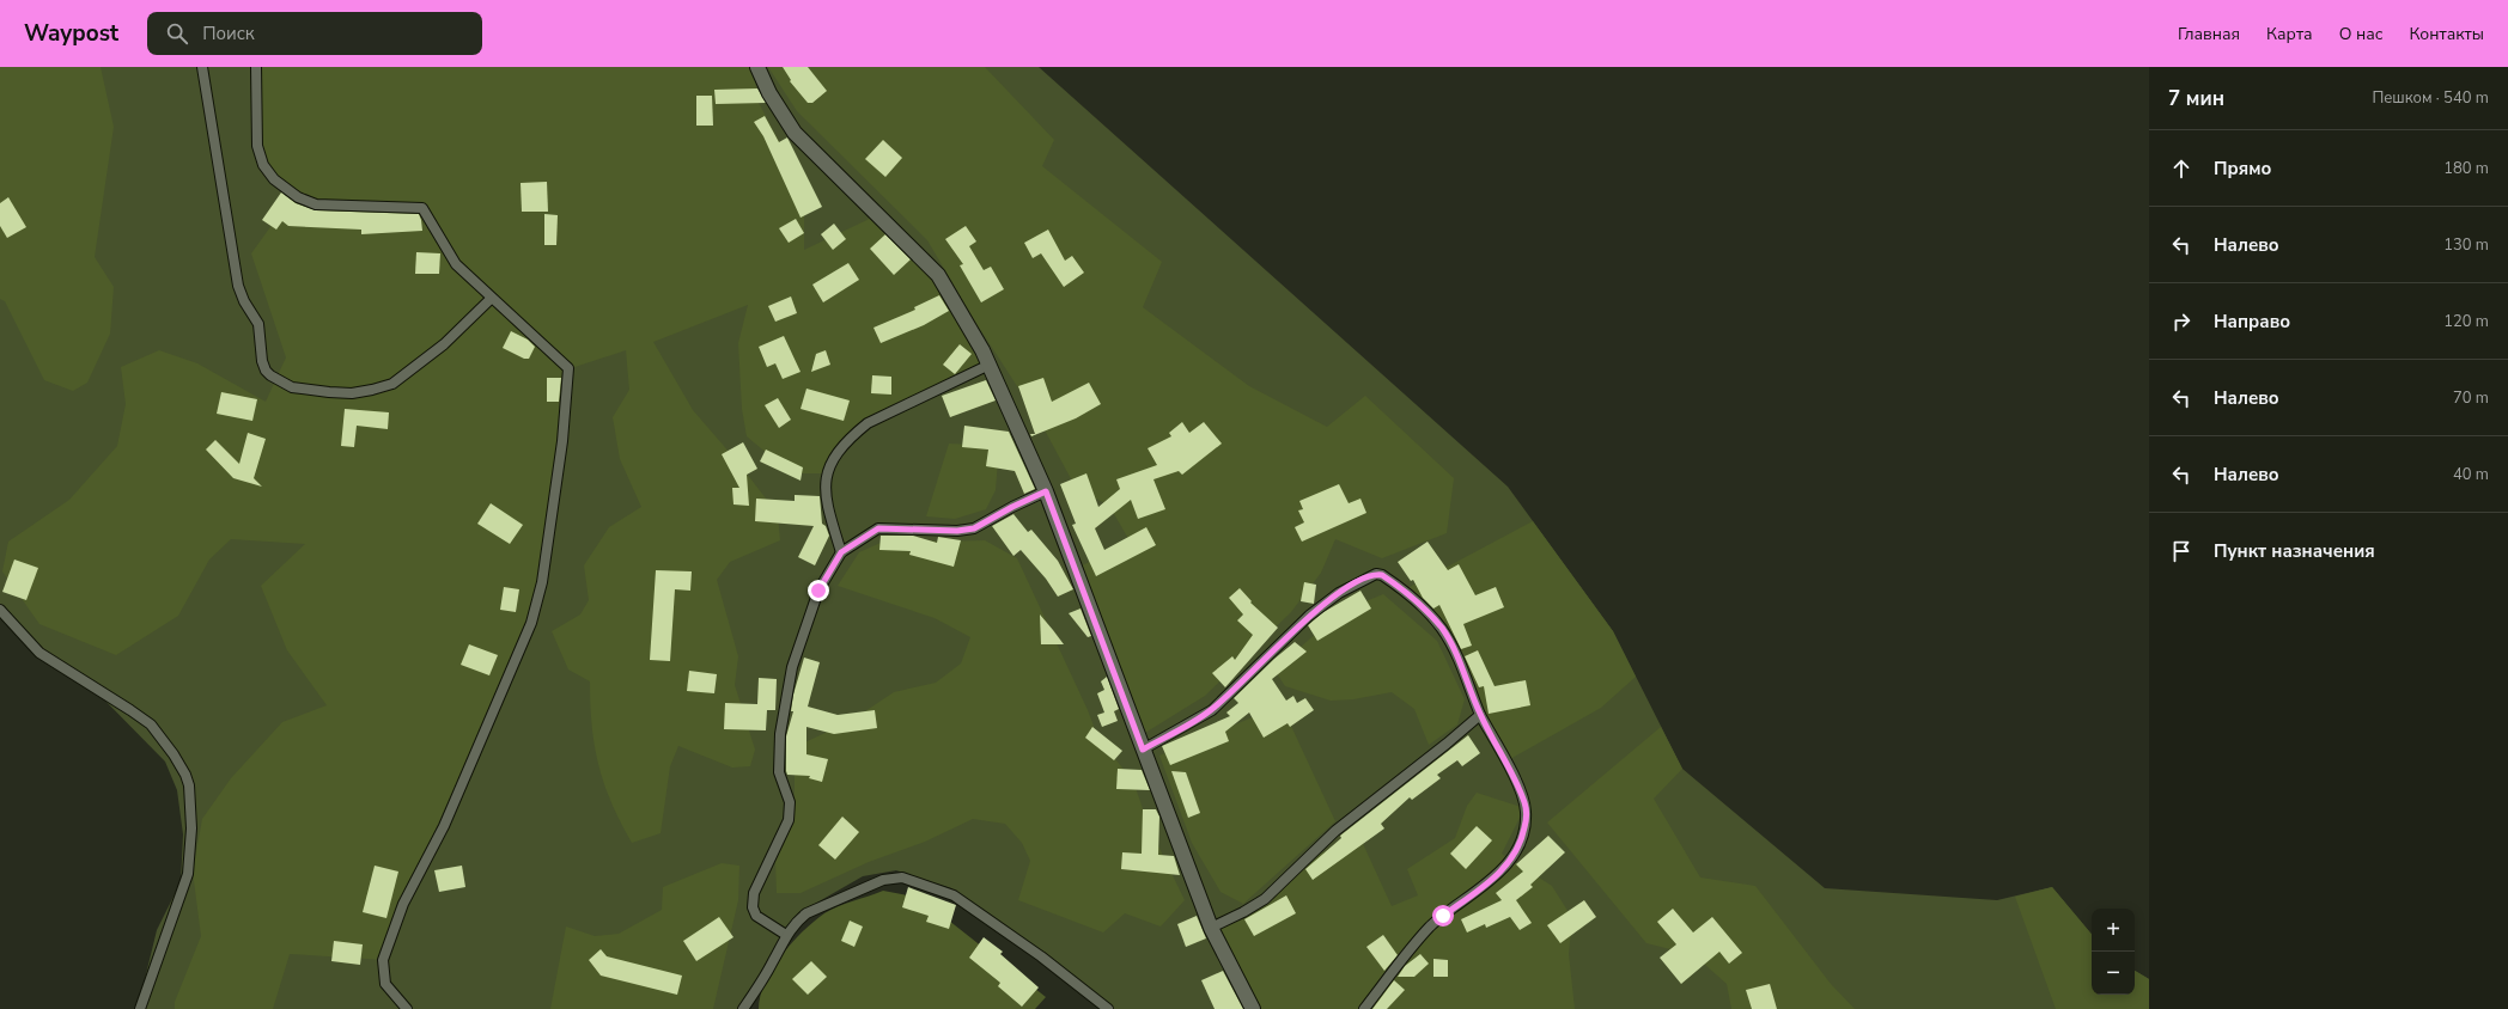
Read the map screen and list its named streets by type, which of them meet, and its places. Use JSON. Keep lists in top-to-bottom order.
{
  "page": {
    "header": "Waypost",
    "search": "Поиск",
    "nav": [
      "Главная",
      "Карта",
      "О нас",
      "Контакты"
    ],
    "heading": ["7 мин", "Пешком · 540 m"],
    "list": [
      ["Прямо", "180 m"],
      ["Налево", "130 m"],
      ["Направо", "120 m"],
      ["Налево", "70 m"],
      ["Налево", "40 m"],
      "Пункт назначения"
    ],
    "map_buttons": ["+", "−"]
  }
}
